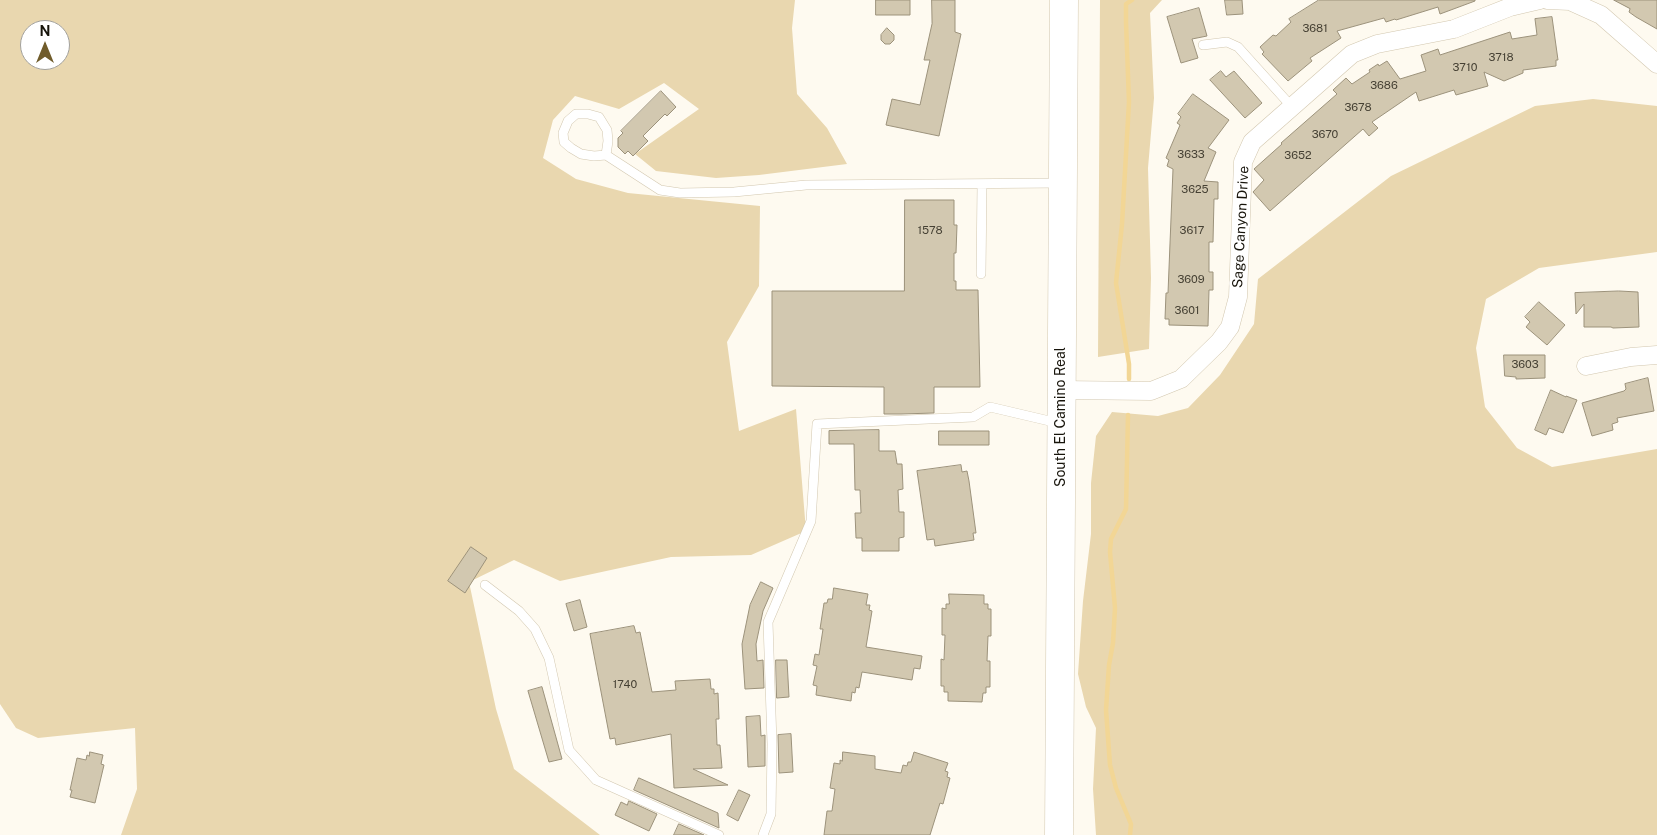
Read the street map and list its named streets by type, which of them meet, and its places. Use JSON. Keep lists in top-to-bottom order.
{
  "streets": {
    "main road": ["South El Camino Real"],
    "street": ["Sage Canyon Drive"]
  },
  "crossings": [
    ["Sage Canyon Drive", "South El Camino Real"]
  ],
  "house_numbers": [
    "3681",
    "3718",
    "3710",
    "3686",
    "3678",
    "3670",
    "3633",
    "3652",
    "3625",
    "1578",
    "3617",
    "3609",
    "3601",
    "3603",
    "1740"
  ],
  "north": "top"
}
